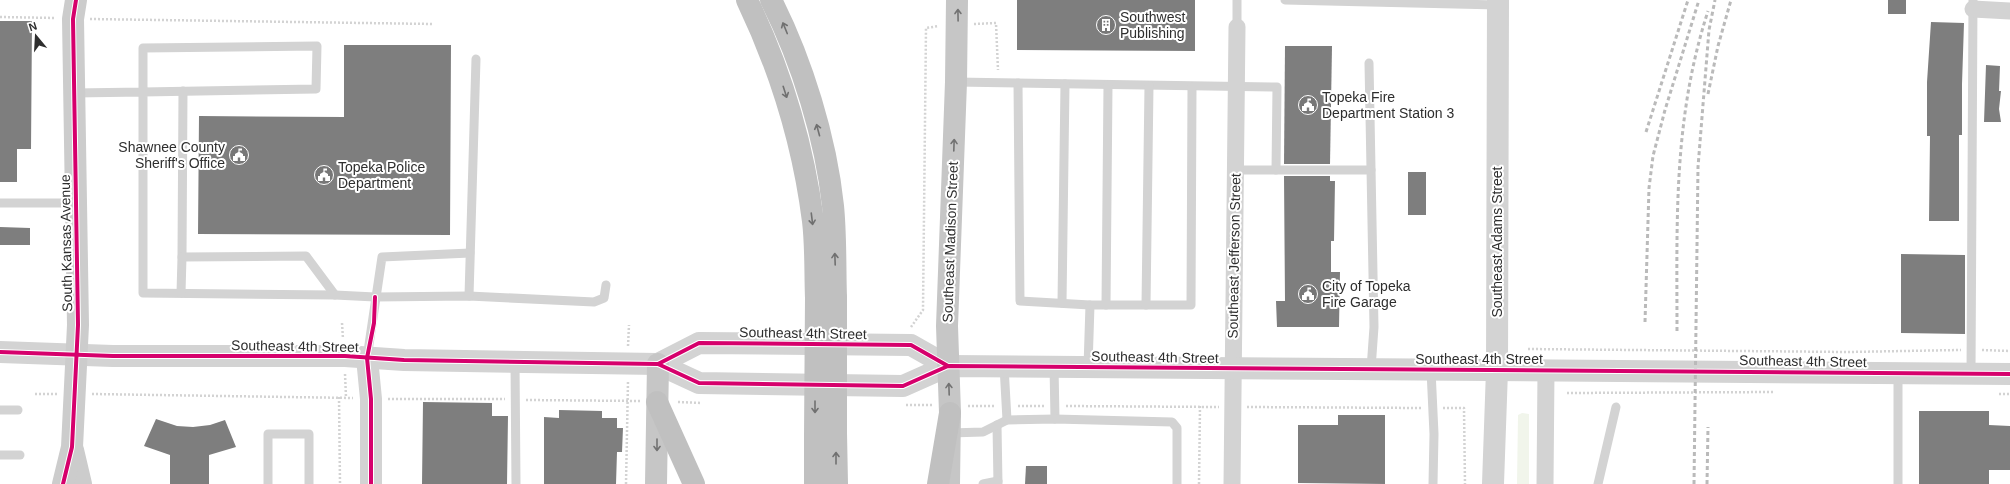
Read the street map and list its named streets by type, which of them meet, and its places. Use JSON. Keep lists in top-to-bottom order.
{
  "streets": {
    "main road": ["Southeast Madison Street", "South Kansas Avenue"],
    "street": ["Southeast Adams Street", "Southeast Jefferson Street", "Southeast 4th Street"]
  },
  "crossings": [
    ["Southeast Madison Street", "Southeast 4th Street"],
    ["Southeast Adams Street", "Southeast 4th Street"],
    ["South Kansas Avenue", "Southeast 4th Street"],
    ["Southeast Jefferson Street", "Southeast 4th Street"]
  ],
  "one_way": ["Southeast Madison Street"],
  "places": {
    "building": ["Southwest Publishing"],
    "public building": [
      "Topeka Fire Department Station 3",
      "Shawnee County Sheriff's Office",
      "Topeka Police Department",
      "City of Topeka Fire Garage"
    ]
  },
  "north": "top"
}
